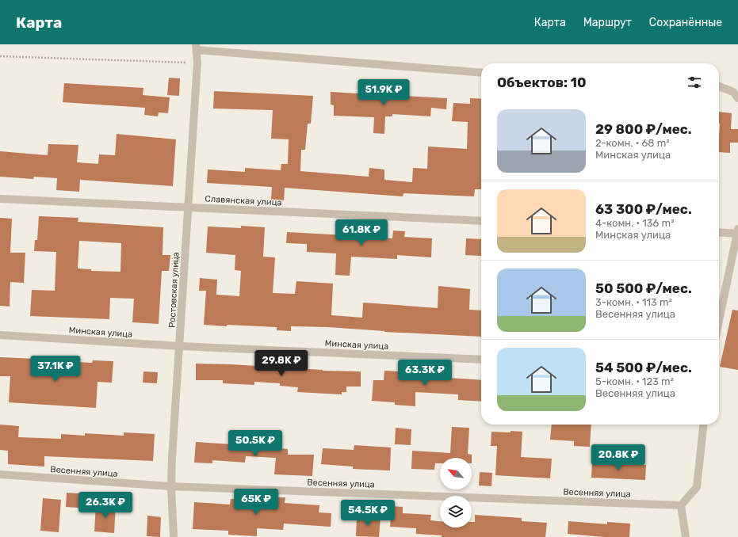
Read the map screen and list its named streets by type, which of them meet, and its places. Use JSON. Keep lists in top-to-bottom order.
{
  "streets": {
    "street": [
      "Славянская улица",
      "Ростовская улица",
      "Минская улица",
      "Весенняя улица"
    ]
  },
  "crossings": [
    ["Славянская улица", "Ростовская улица"],
    ["Ростовская улица", "Минская улица"],
    ["Ростовская улица", "Весенняя улица"]
  ],
  "north": "top left",
  "page": {
    "header": "Карта",
    "nav": ["Карта", "Маршрут", "Сохранённые"],
    "heading": "Объектов: 10",
    "price": [
      "51.9K ₽",
      "61.8K ₽",
      "29.8K ₽",
      "37.1K ₽",
      "63.3K ₽",
      "50.5K ₽",
      "20.8K ₽",
      "65K ₽",
      "26.3K ₽",
      "54.5K ₽"
    ],
    "list": [
      {
        "name": "29 800 ₽/мес.",
        "note": "2-комн. · 68 m² · Минская улица"
      },
      {
        "name": "63 300 ₽/мес.",
        "note": "4-комн. · 136 m² · Минская улица"
      },
      {
        "name": "50 500 ₽/мес.",
        "note": "3-комн. · 113 m² · Весенняя улица"
      },
      {
        "name": "54 500 ₽/мес.",
        "note": "5-комн. · 123 m² · Весенняя улица"
      }
    ]
  }
}
